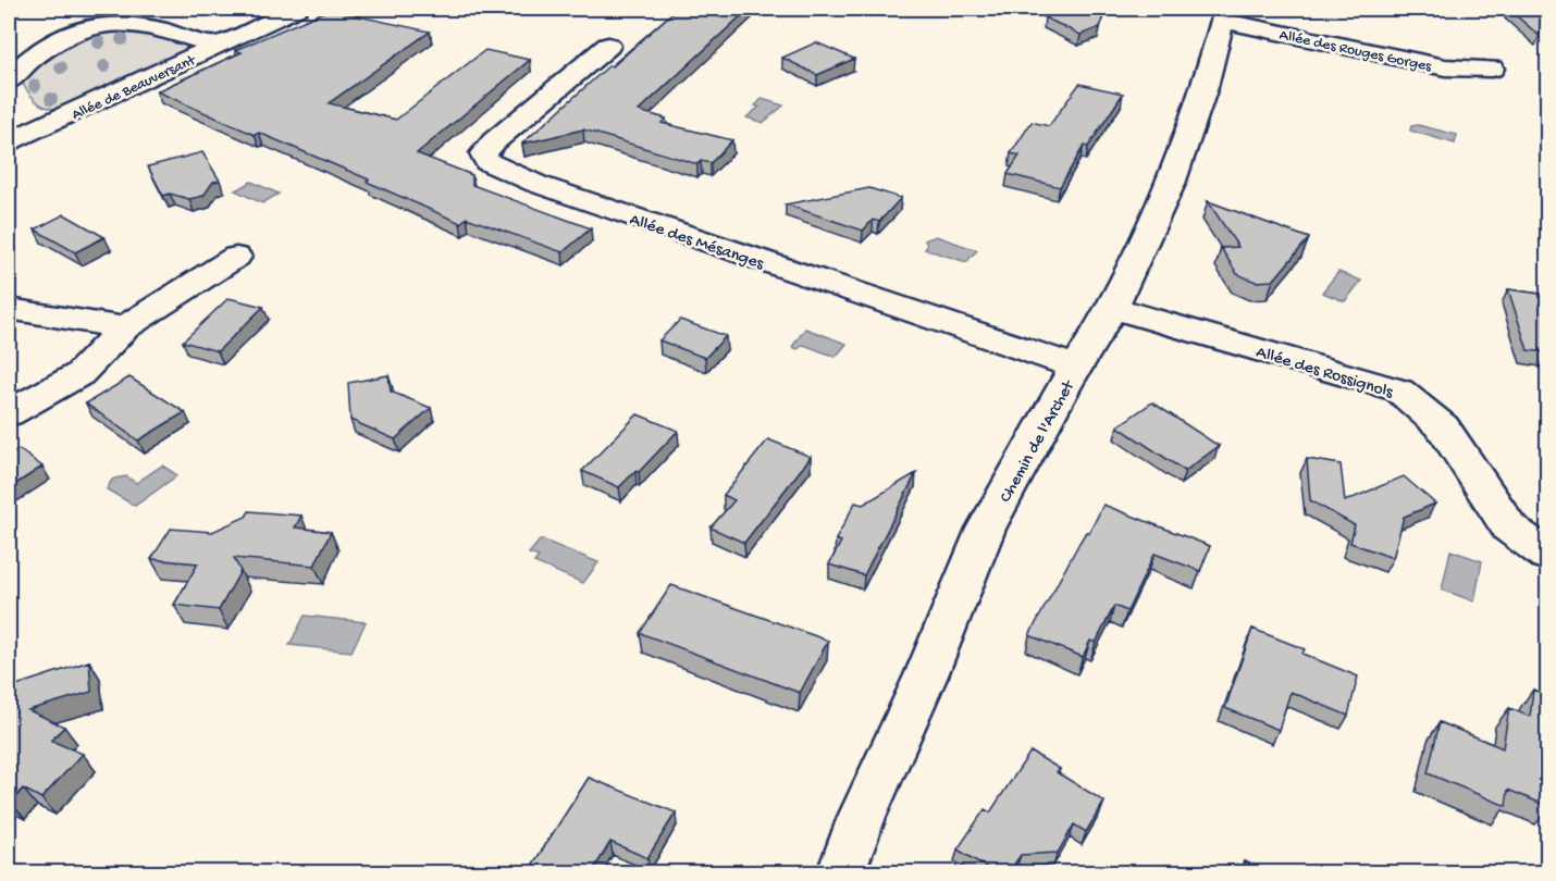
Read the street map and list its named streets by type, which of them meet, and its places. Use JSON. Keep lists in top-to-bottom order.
{
  "streets": {
    "street": [
      "Allée des Rouges Gorges",
      "Allée de Beauversant",
      "Allée des Mésanges",
      "Allée des Rossignols",
      "Chemin de l'Archet"
    ]
  },
  "crossings": [
    ["Allée des Rouges Gorges", "Chemin de l'Archet"],
    ["Allée des Mésanges", "Chemin de l'Archet"],
    ["Allée des Rossignols", "Chemin de l'Archet"]
  ]
}
